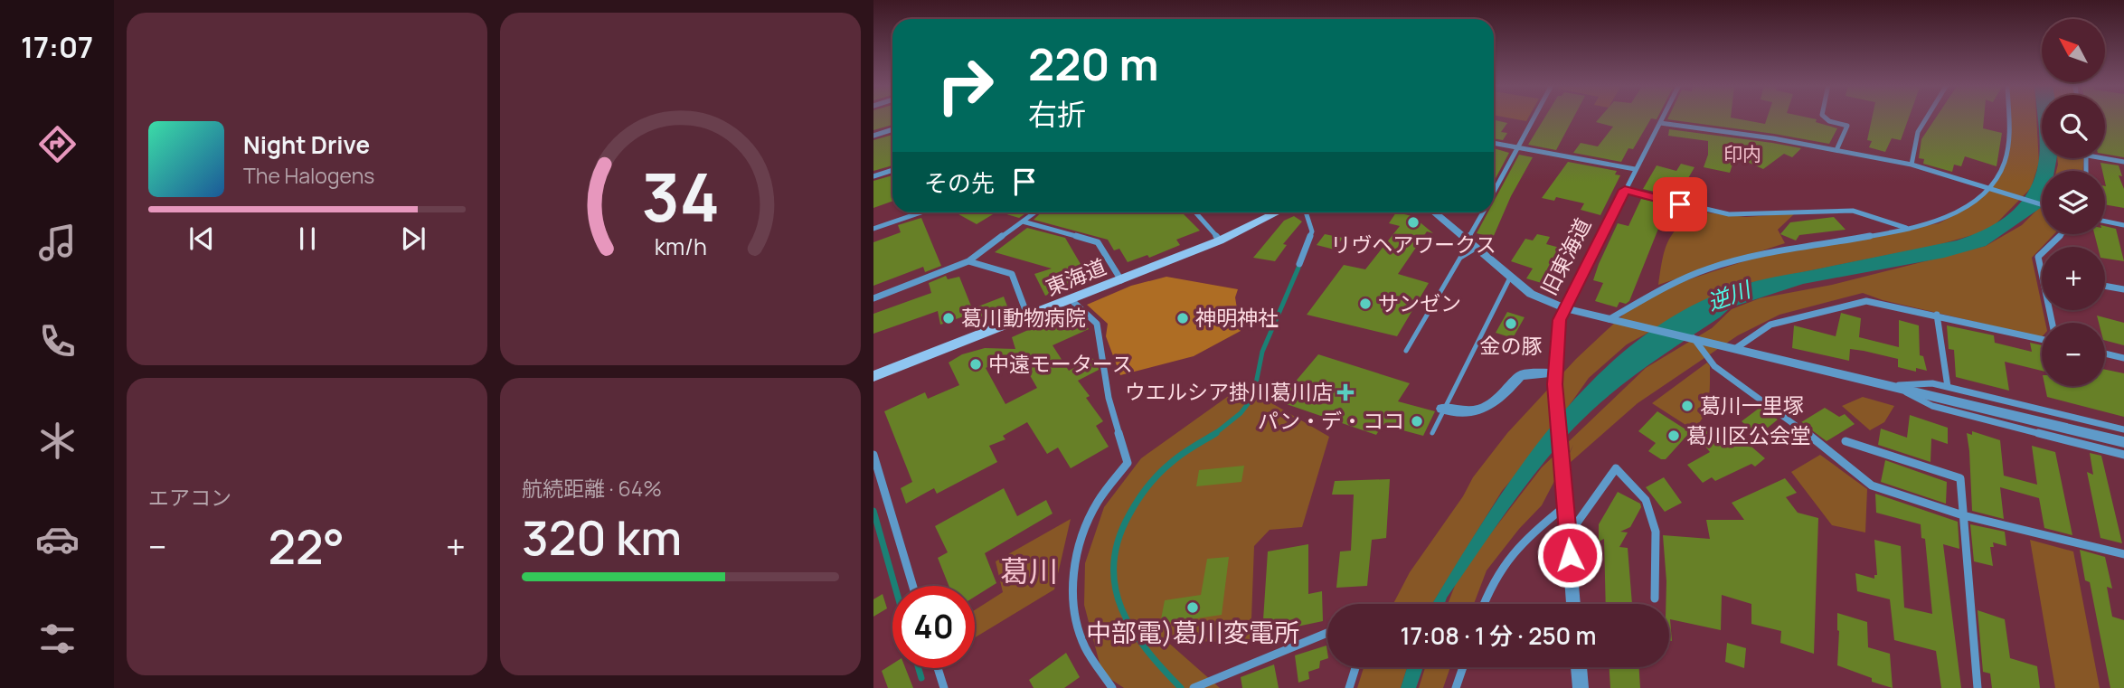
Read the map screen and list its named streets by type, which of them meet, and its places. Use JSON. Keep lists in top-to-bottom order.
{
  "streets": {
    "main road": ["東海道"],
    "street": ["旧東海道"]
  },
  "districts": ["印内", "葛川"],
  "water": ["逆川"],
  "places": {
    "other": [
      "リヴヘアワークス",
      "サンゼン",
      "葛川動物病院",
      "神明神社",
      "金の豚",
      "中遠モータース",
      "葛川一里塚",
      "パン・デ・ココ",
      "葛川区公会堂",
      "中部電)葛川変電所"
    ],
    "health": ["ウエルシア掛川葛川店"]
  },
  "north": "top left",
  "page": {
    "tabs": "17:07",
    "map_buttons": ["+", "−"],
    "turn": ["220 m", "右折"],
    "song": ["Night Drive", "The Halogens"],
    "then": "その先",
    "tile": [
      "エアコン",
      ["航続距離 · 64%", "320 km"]
    ],
    "heat": ["−", "22°", "+"],
    "limit": "40",
    "trip": "17:08 · 1 分 · 250 m",
    "gauge": ["34", "km/h"]
  }
}
